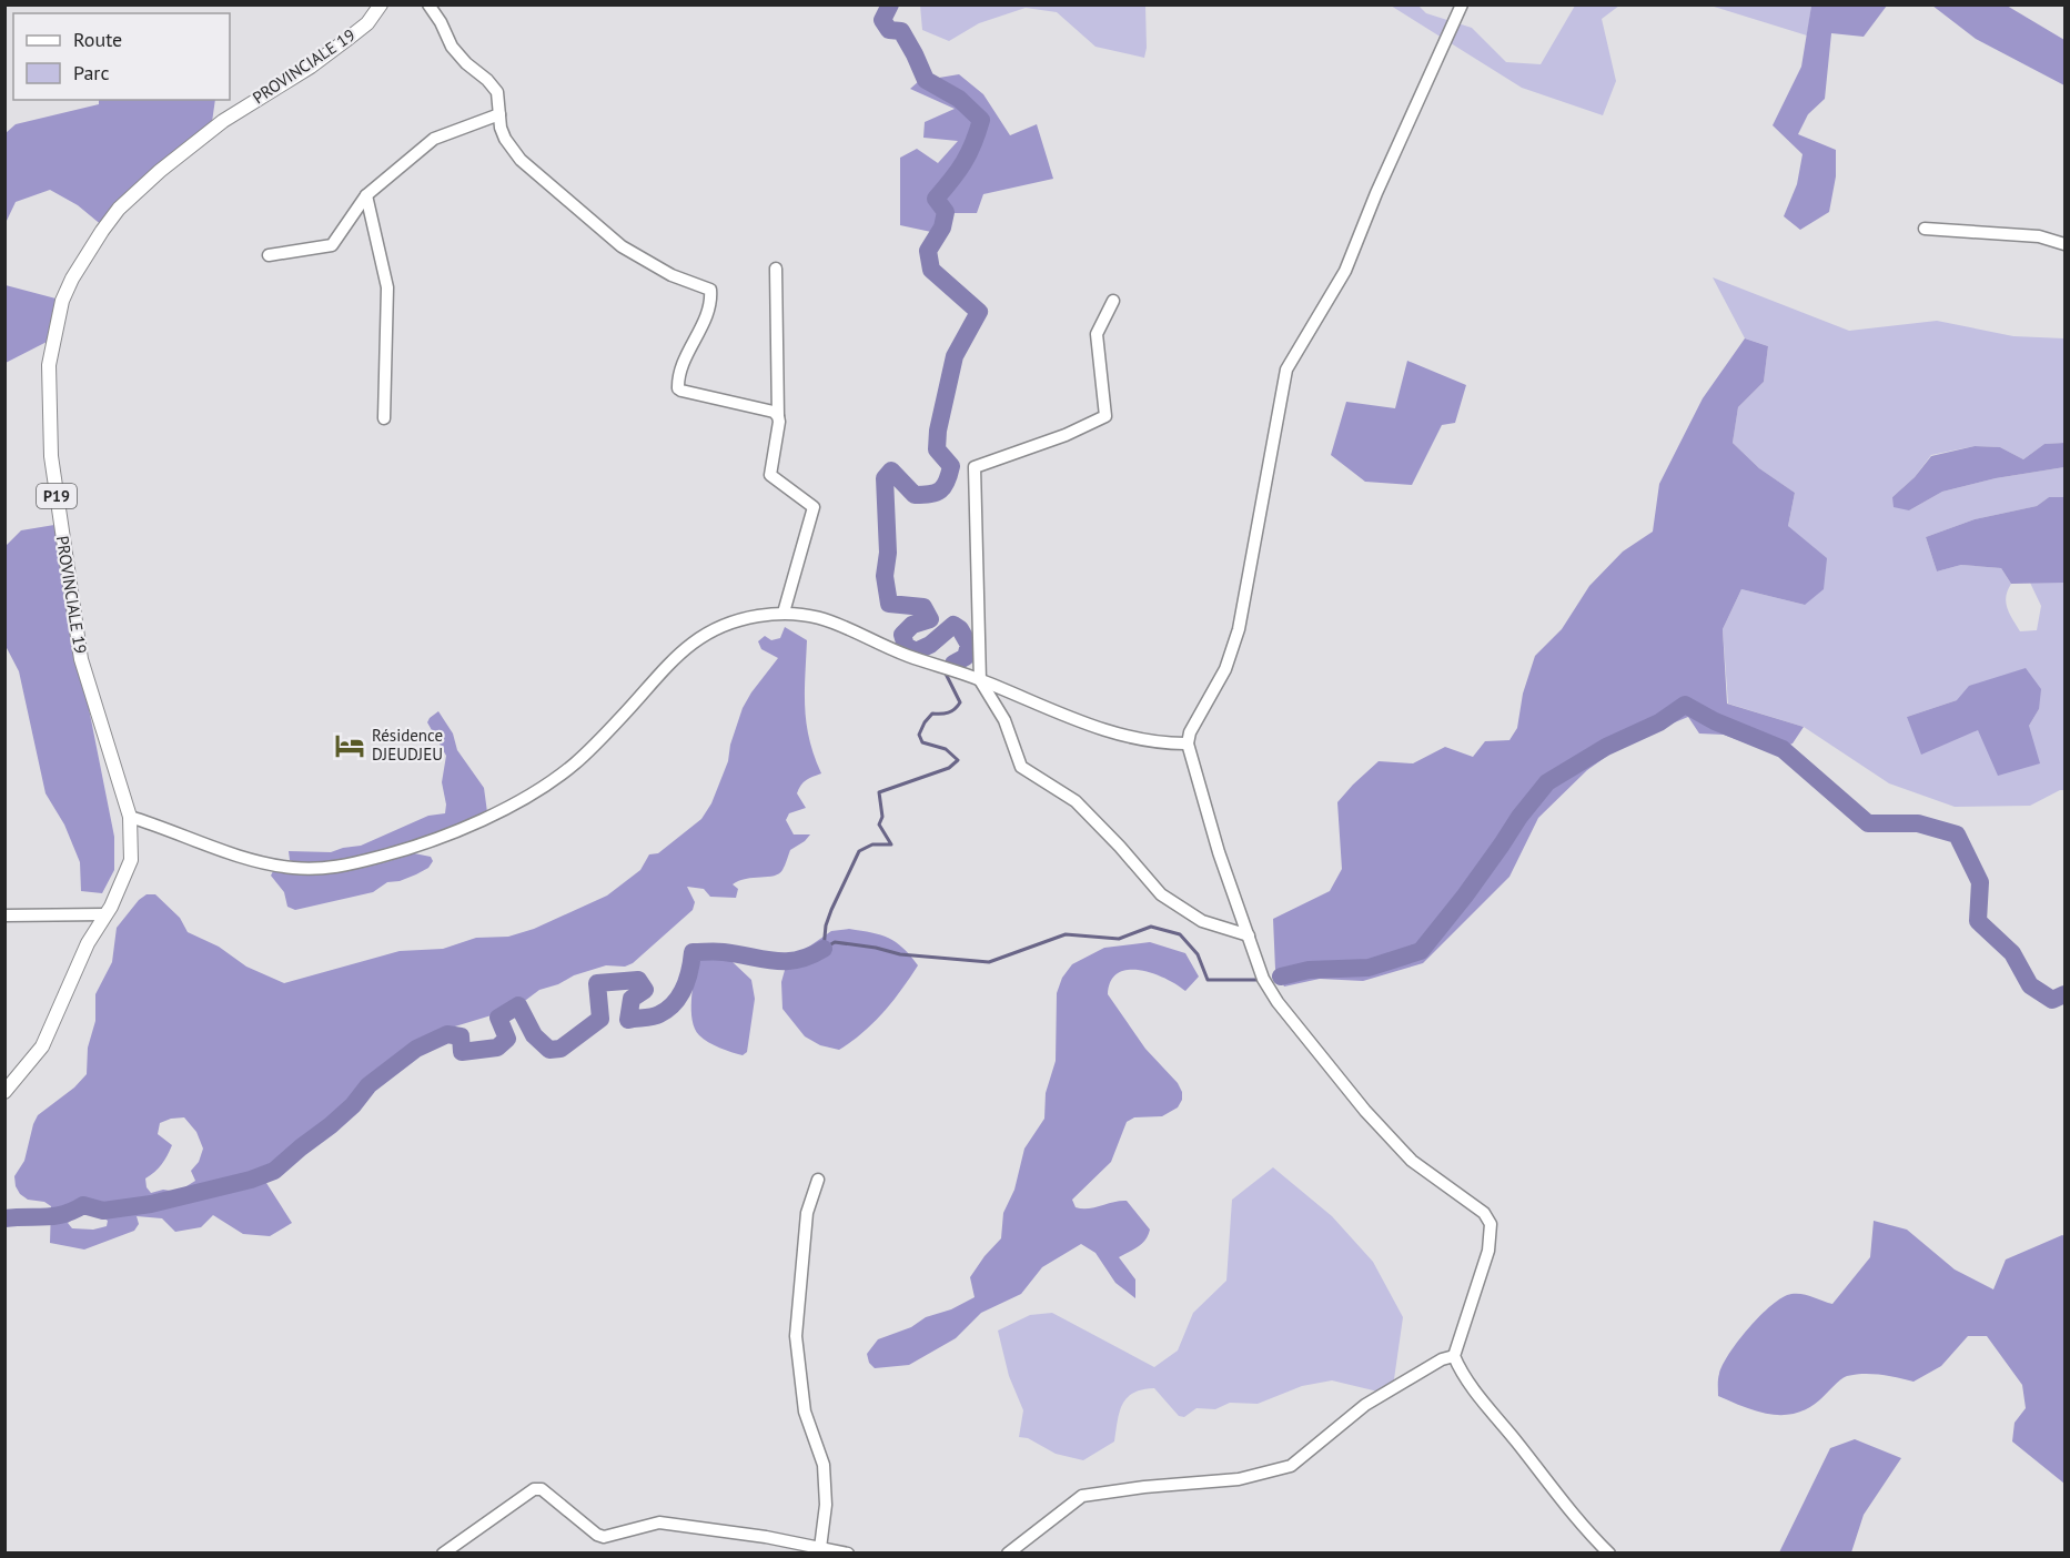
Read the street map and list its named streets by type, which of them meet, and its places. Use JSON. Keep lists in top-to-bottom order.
{
  "streets": {
    "main road": ["PROVINCIALE 19", "P19"]
  },
  "places": {
    "hotel": ["Résidence DJEUDJEU"]
  },
  "legend": ["Route", "Parc"]
}
